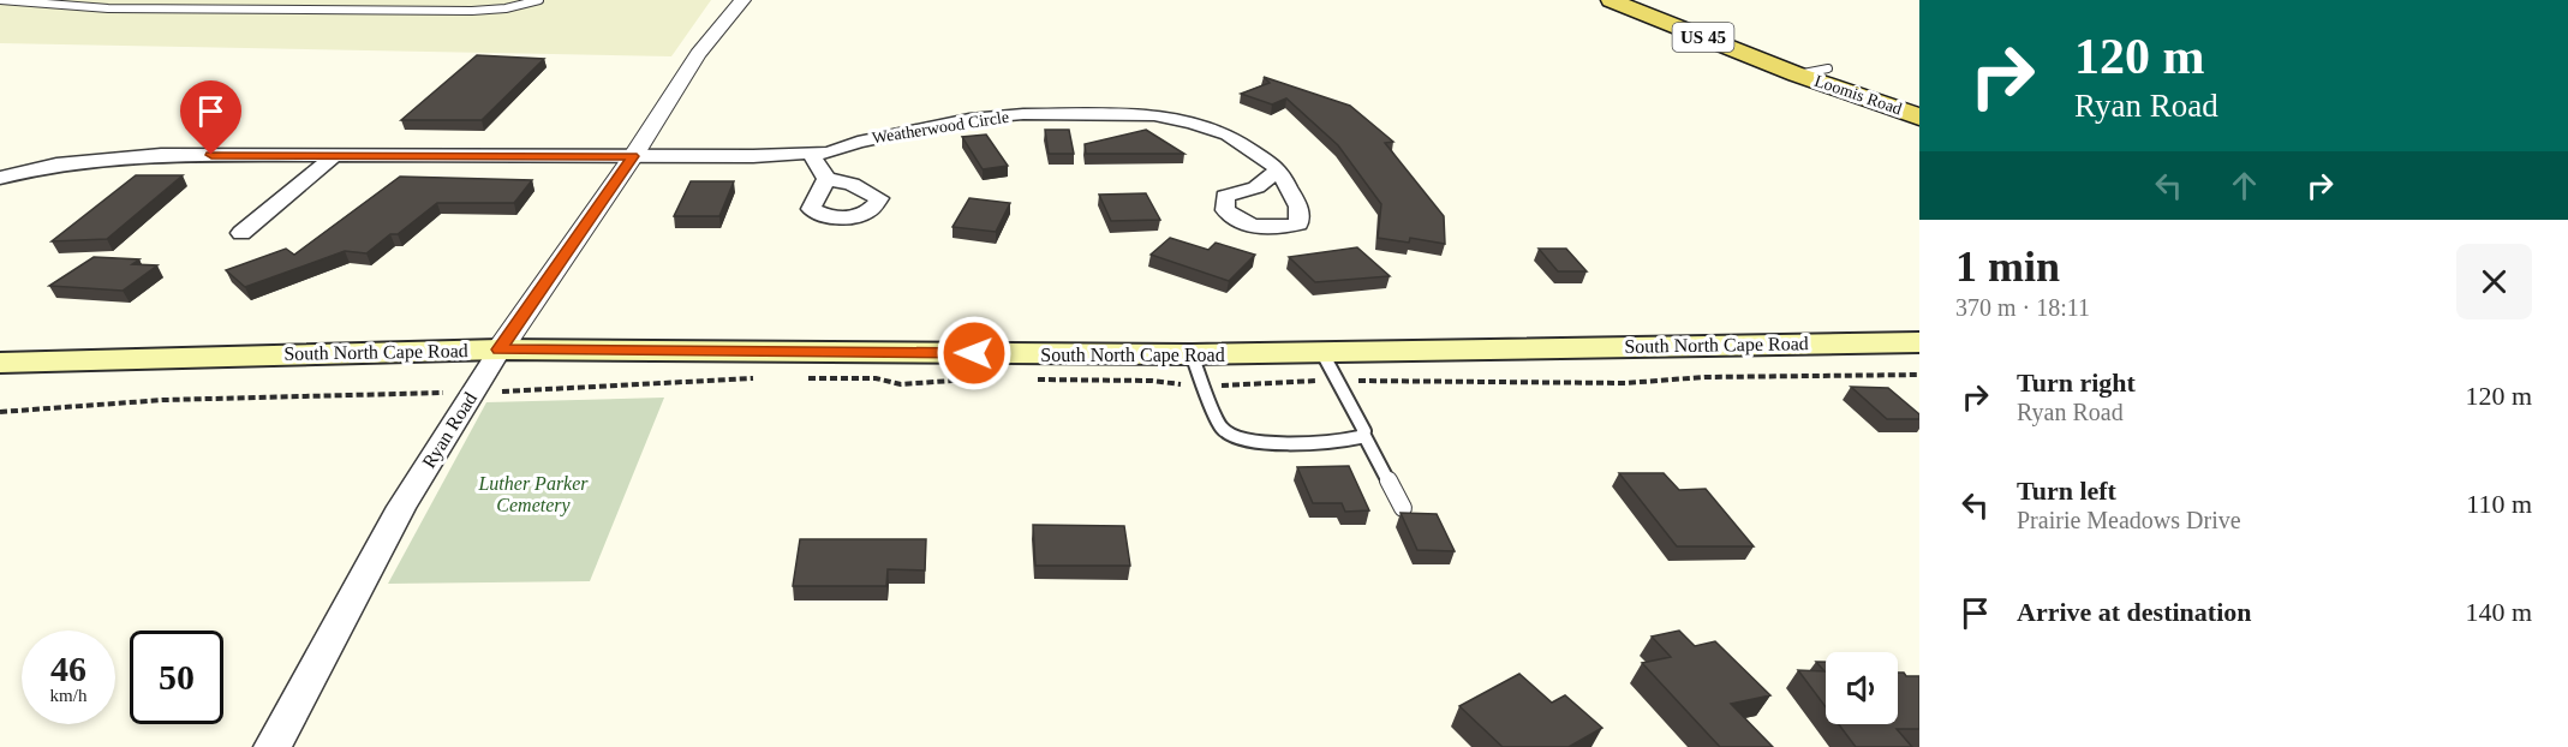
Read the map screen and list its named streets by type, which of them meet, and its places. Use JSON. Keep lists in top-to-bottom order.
{
  "streets": {
    "main road": ["US 45", "Loomis Road", "South North Cape Road"],
    "street": ["Weatherwood Circle", "Ryan Road"]
  },
  "crossings": [
    ["US 45", "Loomis Road"],
    ["Weatherwood Circle", "Ryan Road"],
    ["South North Cape Road", "Ryan Road"]
  ],
  "parks": ["Luther Parker Cemetery"],
  "page": {
    "turn": ["120 m", "Ryan Road"],
    "heading": ["1 min", "370 m · 18:11"],
    "list": [
      {
        "name": "Turn right",
        "note": "Ryan Road",
        "value": "120 m"
      },
      {
        "name": "Turn left",
        "note": "Prairie Meadows Drive",
        "value": "110 m"
      },
      {
        "name": "Arrive at destination",
        "value": "140 m"
      }
    ],
    "speed": "46 km/h",
    "limit": "50"
  }
}
